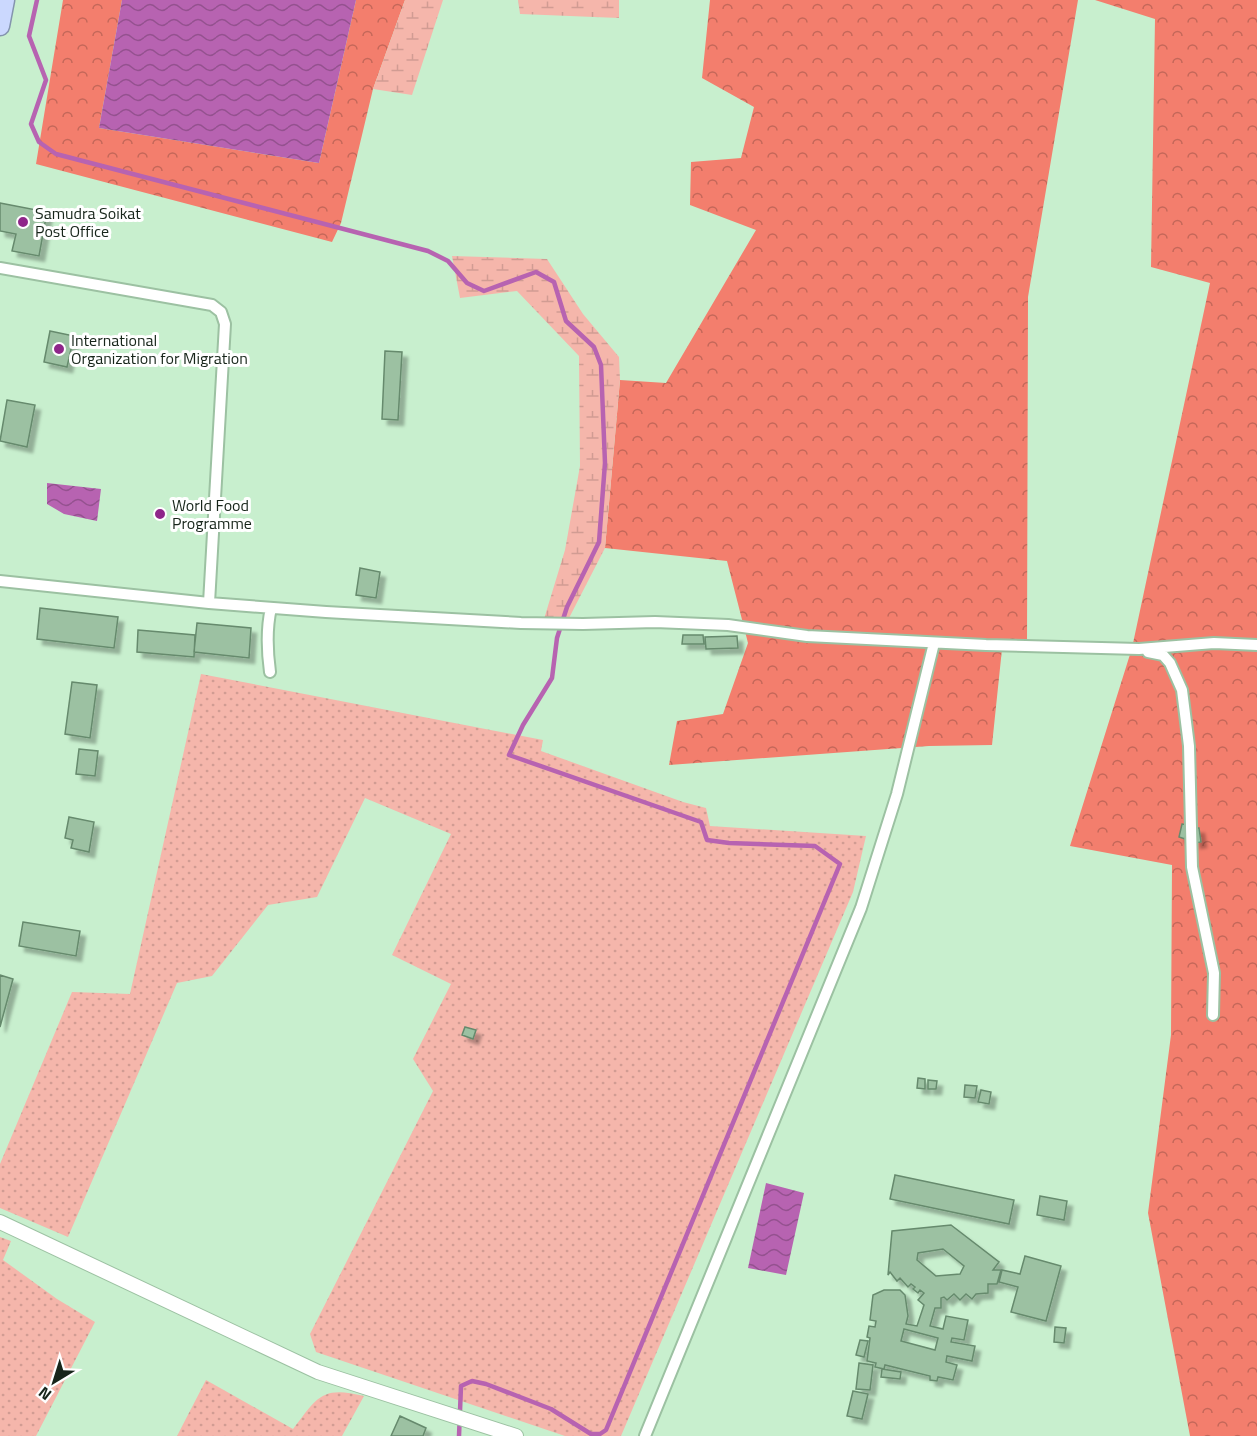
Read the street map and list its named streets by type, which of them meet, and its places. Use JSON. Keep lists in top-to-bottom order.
{
  "places": ["Samudra Soikat Post Office", "International Organization for Migration", "World Food Programme"],
  "north": "bottom left"
}
